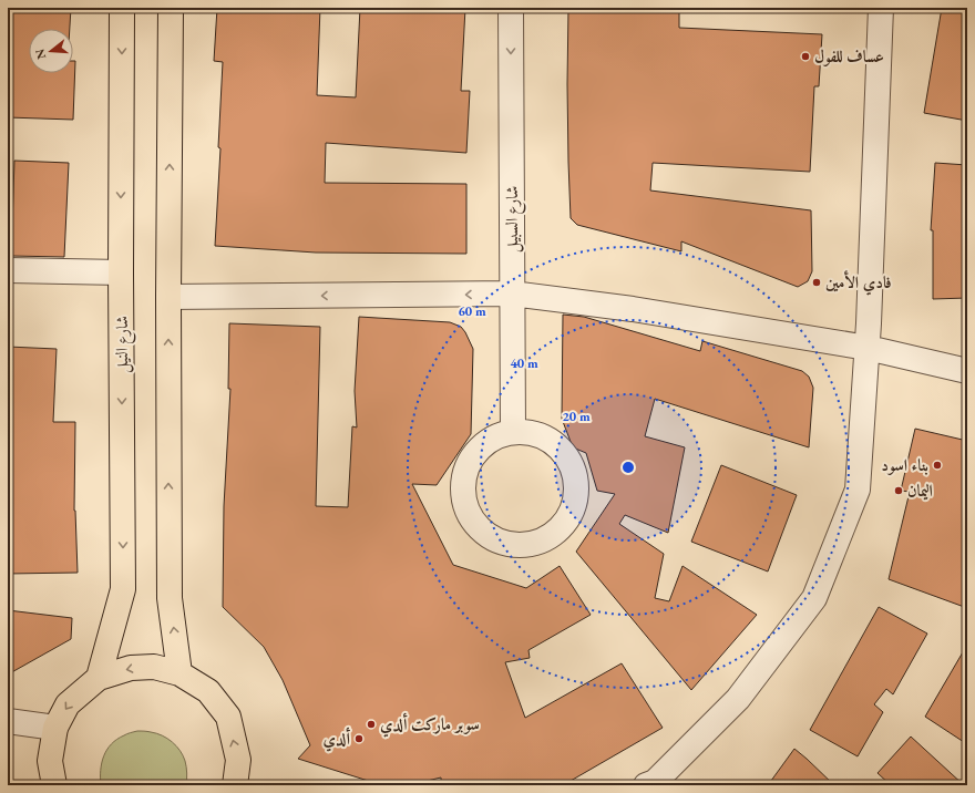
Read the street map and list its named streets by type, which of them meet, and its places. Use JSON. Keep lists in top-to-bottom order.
{
  "streets": {
    "main road": ["شارع النيل"],
    "street": ["شارع السبيل"]
  },
  "one_way": ["شارع السبيل"],
  "places": [
    "عساف للفول",
    "فادي الأمين",
    "بناء اسود",
    "اليمان",
    "سوبر ماركت ألدي",
    "ألدي"
  ],
  "north": "left",
  "rings": ["60 m", "40 m", "20 m"]
}
